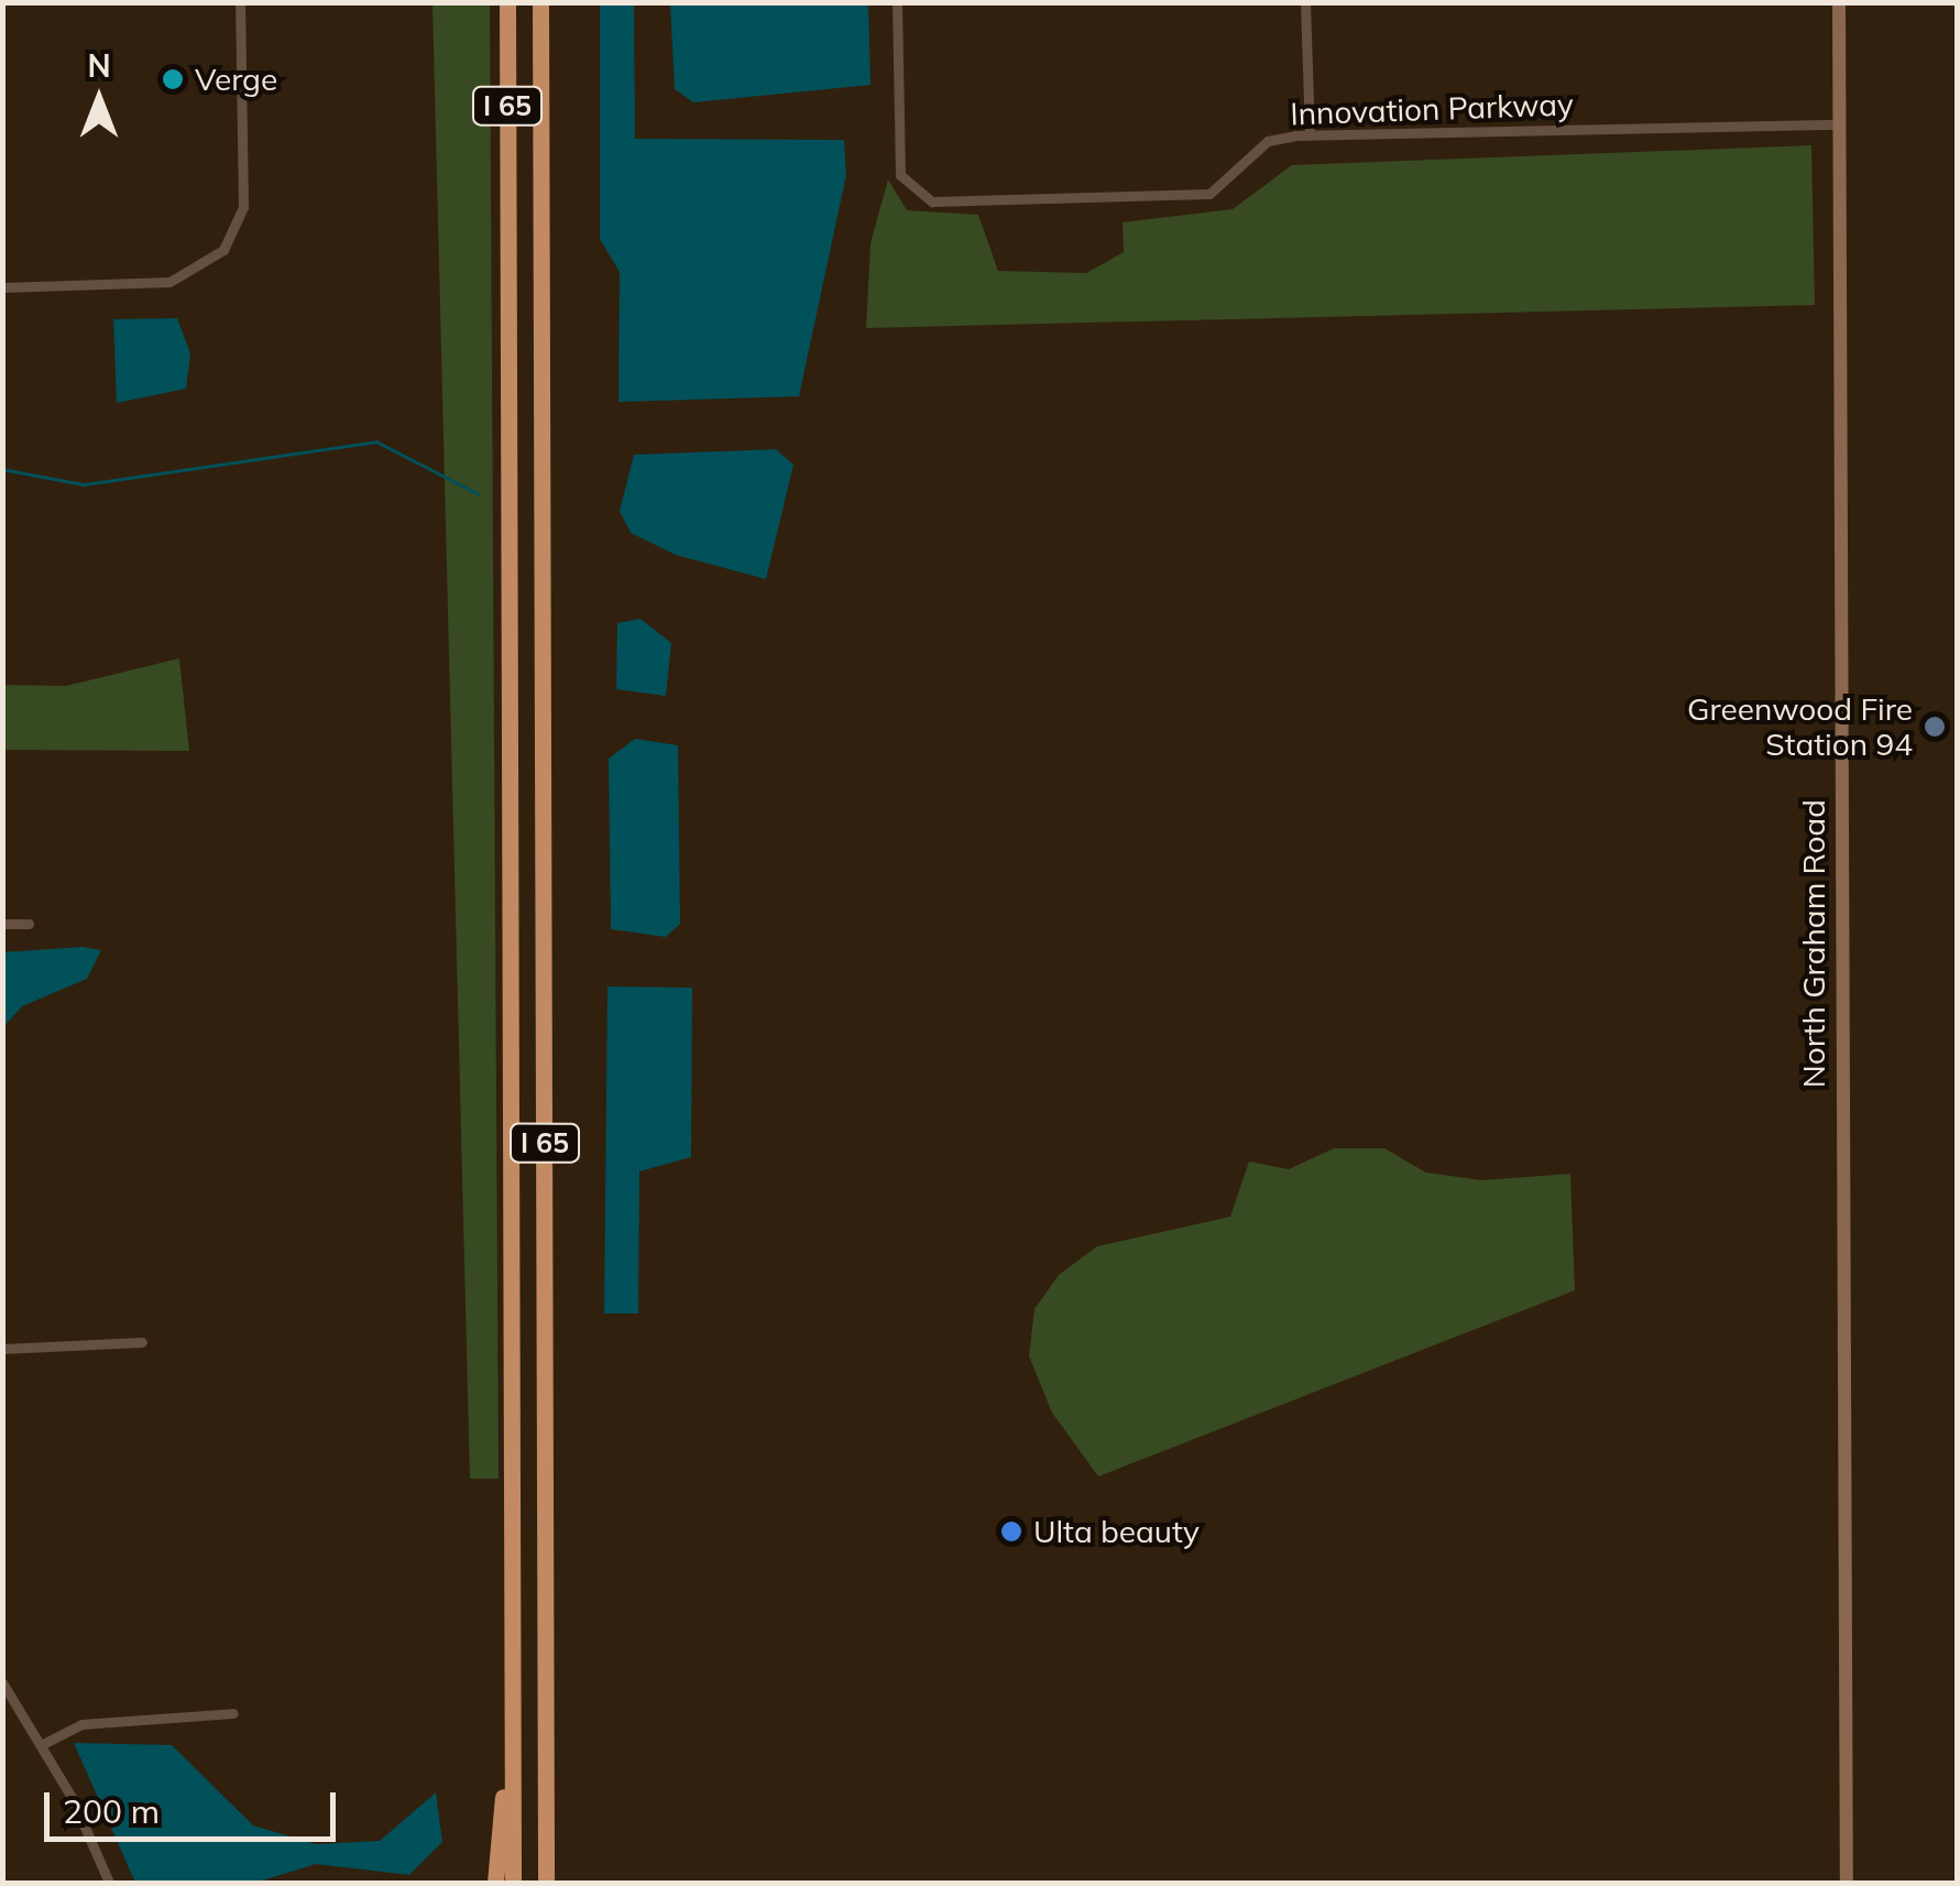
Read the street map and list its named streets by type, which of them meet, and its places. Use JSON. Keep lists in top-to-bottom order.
{
  "streets": {
    "highway": ["I 65"],
    "street": ["Innovation Parkway", "North Graham Road"]
  },
  "crossings": [
    ["Innovation Parkway", "North Graham Road"]
  ],
  "places": ["Verge", "Greenwood Fire Station 94", "Ulta beauty"],
  "scale_bar": "200 m",
  "north": "top"
}
